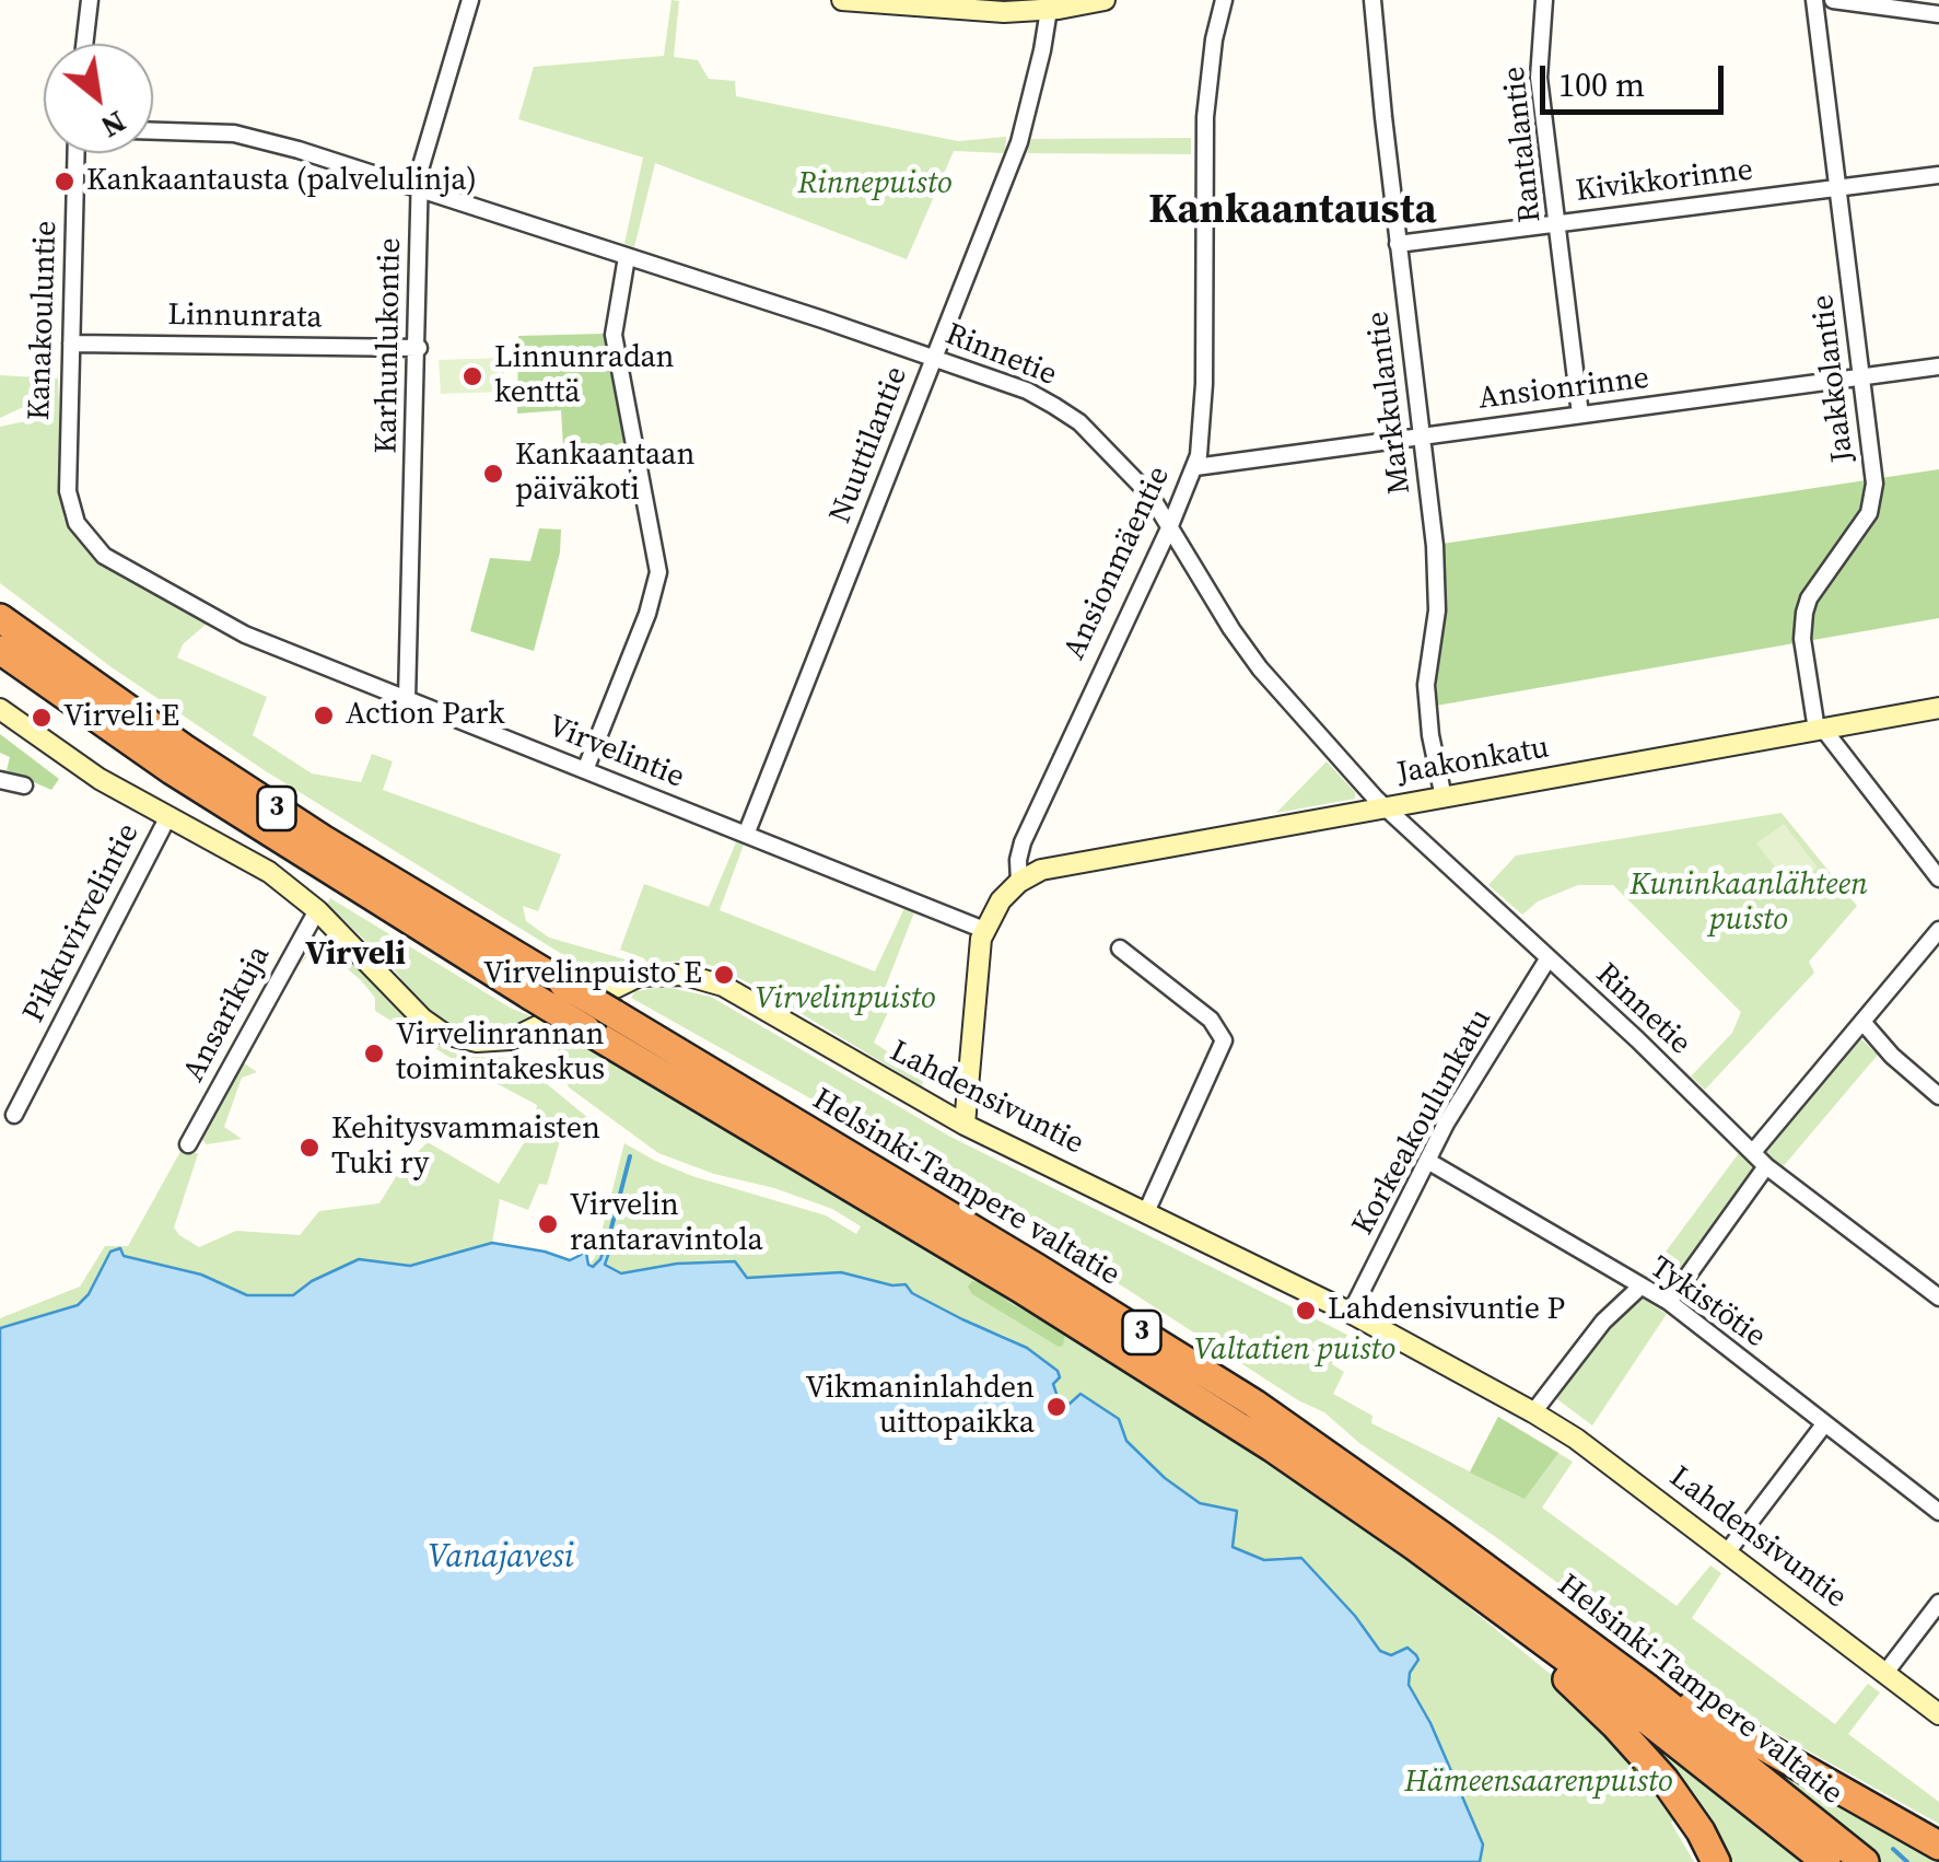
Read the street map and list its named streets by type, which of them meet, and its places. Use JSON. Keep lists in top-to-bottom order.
{
  "streets": {
    "highway": ["3", "Helsinki-Tampere valtatie"],
    "main road": ["Ansionmäentie", "Jaakonkatu", "Lahdensivuntie"],
    "street": [
      "Rantalantie",
      "Kivikkorinne",
      "Linnunrata",
      "Kanakouluntie",
      "Karhunlukontie",
      "Rinnetie",
      "Jaakkolantie",
      "Ansionrinne",
      "Markkulantie",
      "Nuuttilantie",
      "Virvelintie",
      "Pikkuvirvelintie",
      "Ansarikuja",
      "Korkeakoulunkatu",
      "Tykistötie"
    ]
  },
  "crossings": [
    ["Rantalantie", "Kivikkorinne"],
    ["Rantalantie", "Ansionrinne"],
    ["Kivikkorinne", "Jaakkolantie"],
    ["Kivikkorinne", "Markkulantie"],
    ["Linnunrata", "Kanakouluntie"],
    ["Linnunrata", "Karhunlukontie"],
    ["Kanakouluntie", "Virvelintie"],
    ["Karhunlukontie", "Rinnetie"],
    ["Karhunlukontie", "Virvelintie"],
    ["Rinnetie", "Nuuttilantie"],
    ["Rinnetie", "Ansionmäentie"],
    ["Rinnetie", "Jaakonkatu"],
    ["Rinnetie", "Korkeakoulunkatu"],
    ["Jaakkolantie", "Ansionrinne"],
    ["Jaakkolantie", "Jaakonkatu"],
    ["Ansionrinne", "Markkulantie"],
    ["Ansionrinne", "Ansionmäentie"],
    ["Markkulantie", "Jaakonkatu"],
    ["Nuuttilantie", "Virvelintie"],
    ["Ansionmäentie", "Virvelintie"],
    ["Ansionmäentie", "Jaakonkatu"],
    ["Ansionmäentie", "Lahdensivuntie"],
    ["Pikkuvirvelintie", "Lahdensivuntie"],
    ["Ansarikuja", "Lahdensivuntie"],
    ["Lahdensivuntie", "Korkeakoulunkatu"],
    ["Korkeakoulunkatu", "Tykistötie"]
  ],
  "districts": ["Kankaantausta", "Virveli"],
  "water": ["Vanajavesi"],
  "parks": [
    "Rinnepuisto",
    "Kuninkaanlähteen puisto",
    "Virvelinpuisto",
    "Valtatien puisto",
    "Hämeensaarenpuisto"
  ],
  "places": [
    "Kankaantausta (palvelulinja)",
    "Linnunradan kenttä",
    "Kankaantaan päiväkoti",
    "Action Park",
    "Virveli E",
    "Virvelinpuisto E",
    "Virvelinrannan toimintakeskus",
    "Kehitysvammaisten Tuki ry",
    "Virvelin rantaravintola",
    "Lahdensivuntie P",
    "Vikmaninlahden uittopaikka"
  ],
  "scale_bar": "100 m",
  "north": "bottom right"
}
